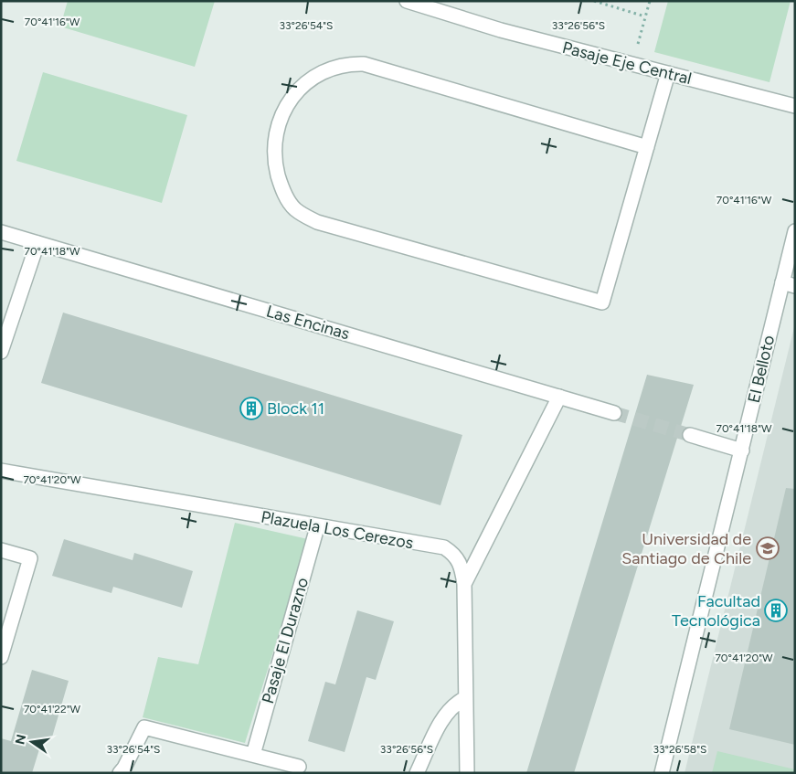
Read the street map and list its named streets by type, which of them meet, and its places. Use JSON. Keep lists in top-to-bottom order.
{
  "streets": {
    "street": [
      "Pasaje Eje Central",
      "Las Encinas",
      "El Belloto",
      "Plazuela Los Cerezos",
      "Pasaje El Durazno"
    ]
  },
  "crossings": [
    ["Plazuela Los Cerezos", "Pasaje El Durazno"]
  ],
  "places": {
    "building": ["Block 11", "Facultad Tecnológica"],
    "school or university": ["Universidad de Santiago de Chile"]
  },
  "north": "left",
  "coordinates": [
    "70°41'16\"W",
    "33°26'54\"S",
    "33°26'56\"S",
    "70°41'18\"W",
    "70°41'20\"W",
    "70°41'22\"W",
    "33°26'58\"S"
  ]
}
